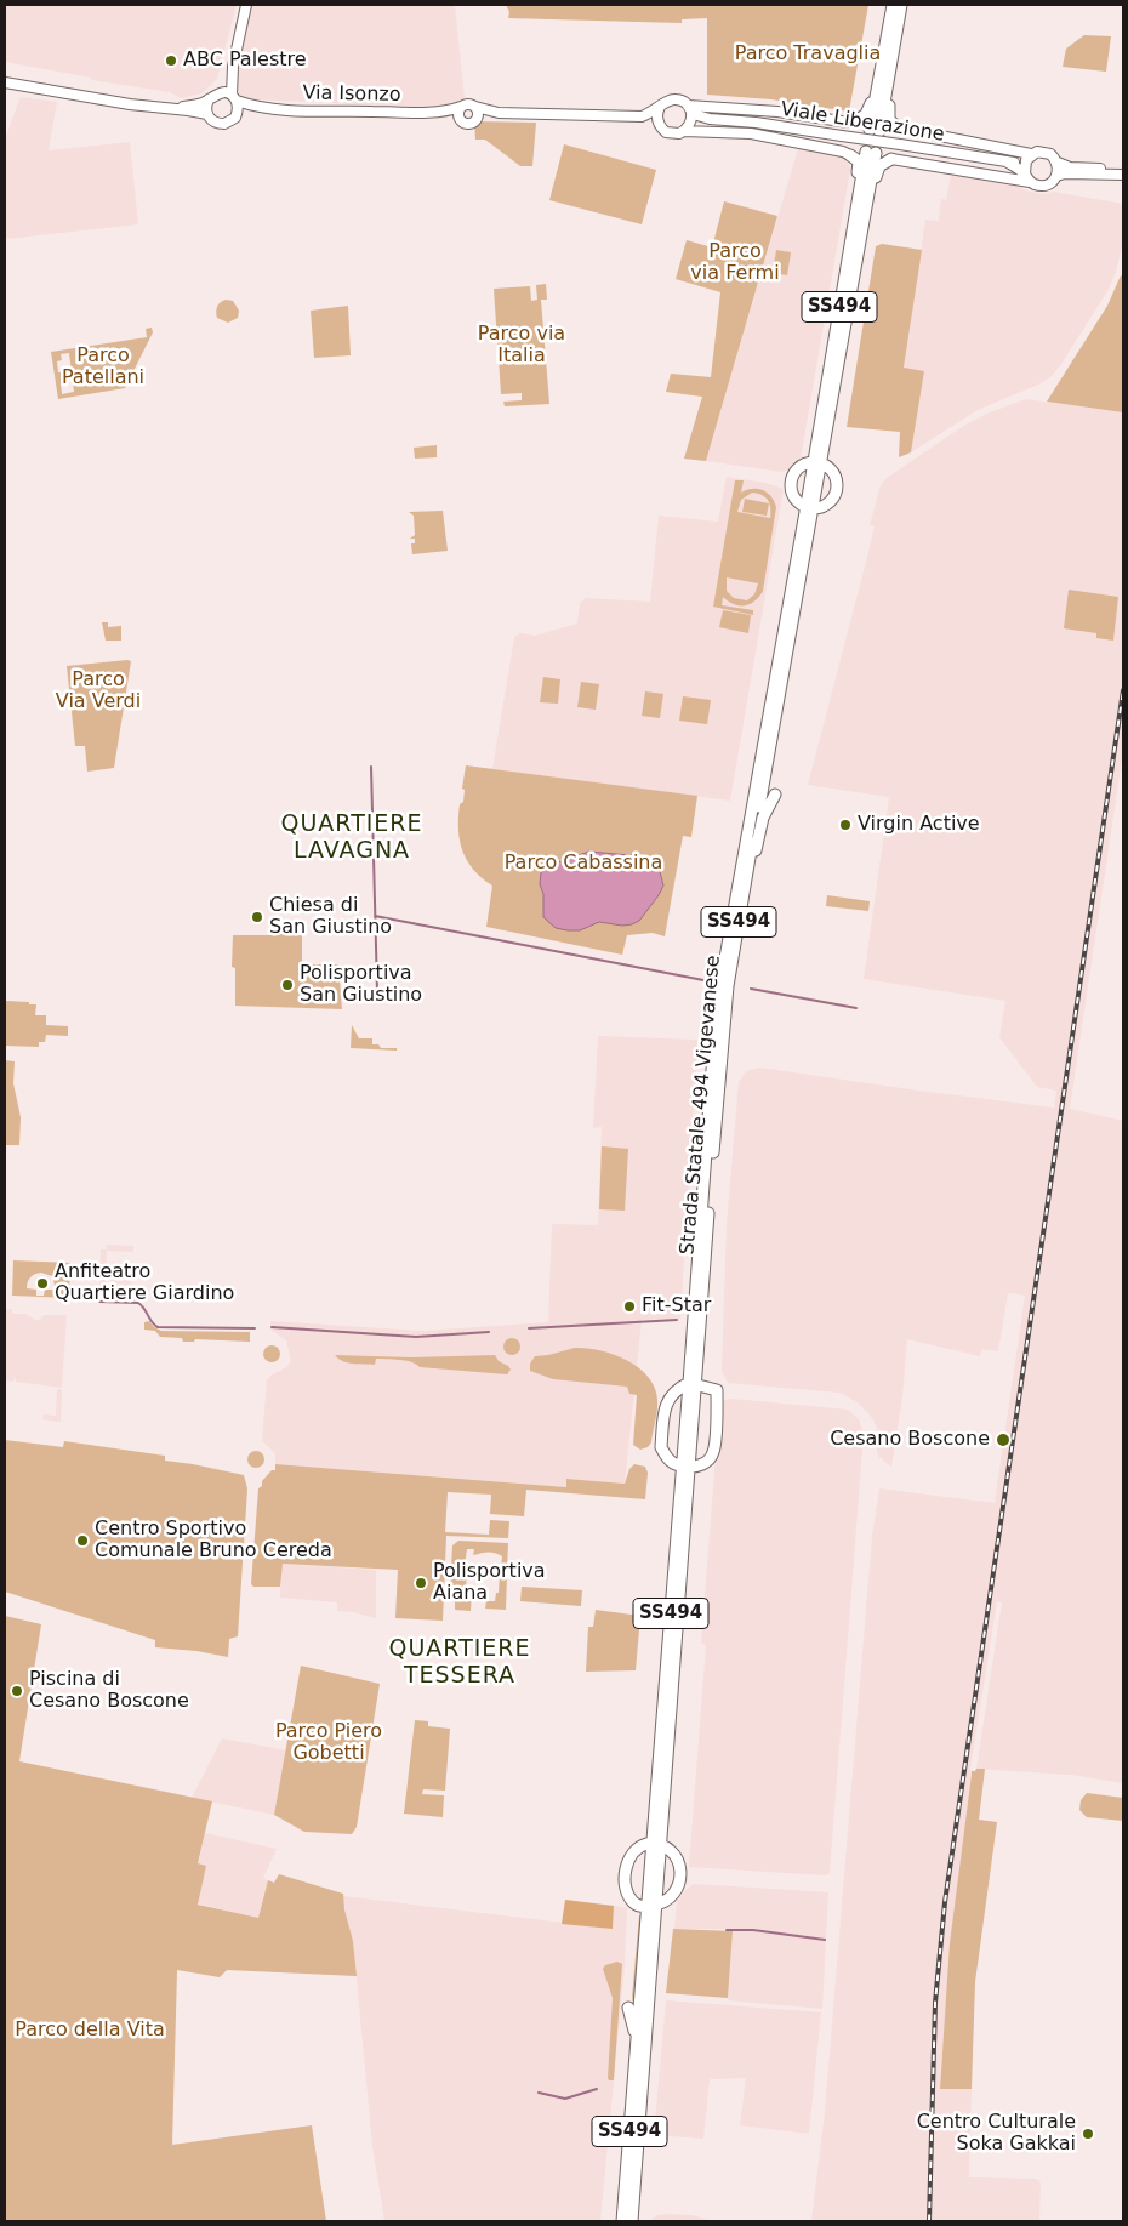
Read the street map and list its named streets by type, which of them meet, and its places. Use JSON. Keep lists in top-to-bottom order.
{
  "streets": {
    "main road": [
      "Via Isonzo",
      "Viale Liberazione",
      "SS494",
      "Strada Statale 494 Vigevanese"
    ]
  },
  "crossings": [
    ["SS494", "Strada Statale 494 Vigevanese"]
  ],
  "districts": ["QUARTIERE LAVAGNA", "QUARTIERE TESSERA"],
  "parks": [
    "Parco Travaglia",
    "Parco via Fermi",
    "Parco via Italia",
    "Parco Patellani",
    "Parco Via Verdi",
    "Parco Cabassina",
    "Parco Piero Gobetti",
    "Parco della Vita"
  ],
  "places": [
    "ABC Palestre",
    "Virgin Active",
    "Chiesa di San Giustino",
    "Polisportiva San Giustino",
    "Anfiteatro Quartiere Giardino",
    "Fit-Star",
    "Cesano Boscone",
    "Centro Sportivo Comunale Bruno Cereda",
    "Polisportiva Aiana",
    "Piscina di Cesano Boscone",
    "Centro Culturale Soka Gakkai"
  ]
}
